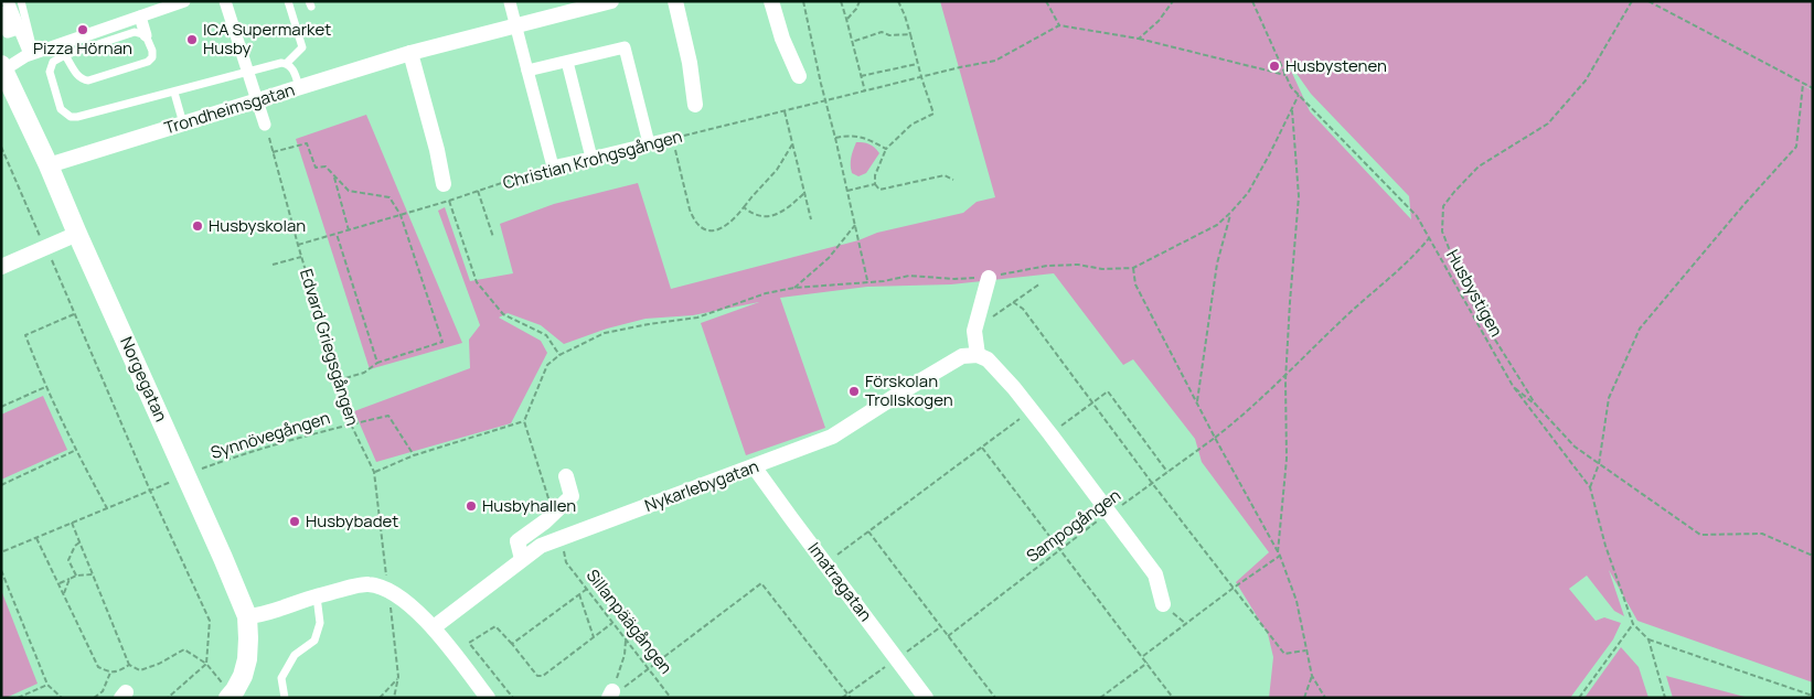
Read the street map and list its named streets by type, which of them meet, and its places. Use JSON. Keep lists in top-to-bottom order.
{
  "streets": {
    "street": [
      "Trondheimsgatan",
      "Christian Krohgsgången",
      "Norgegatan",
      "Nykarlebygatan",
      "Imatragatan"
    ],
    "path": [
      "Husbystigen",
      "Edvard Griegsgången",
      "Synnövegången",
      "Sampogången",
      "Sillanpäägången"
    ]
  },
  "crossings": [
    ["Trondheimsgatan", "Norgegatan"],
    ["Christian Krohgsgången", "Edvard Griegsgången"],
    ["Husbystigen", "Sampogången"],
    ["Edvard Griegsgången", "Synnövegången"],
    ["Nykarlebygatan", "Imatragatan"]
  ],
  "places": [
    "Pizza Hörnan",
    "ICA Supermarket Husby",
    "Husbystenen",
    "Husbyskolan",
    "Förskolan Trollskogen",
    "Husbyhallen",
    "Husbybadet"
  ]
}
